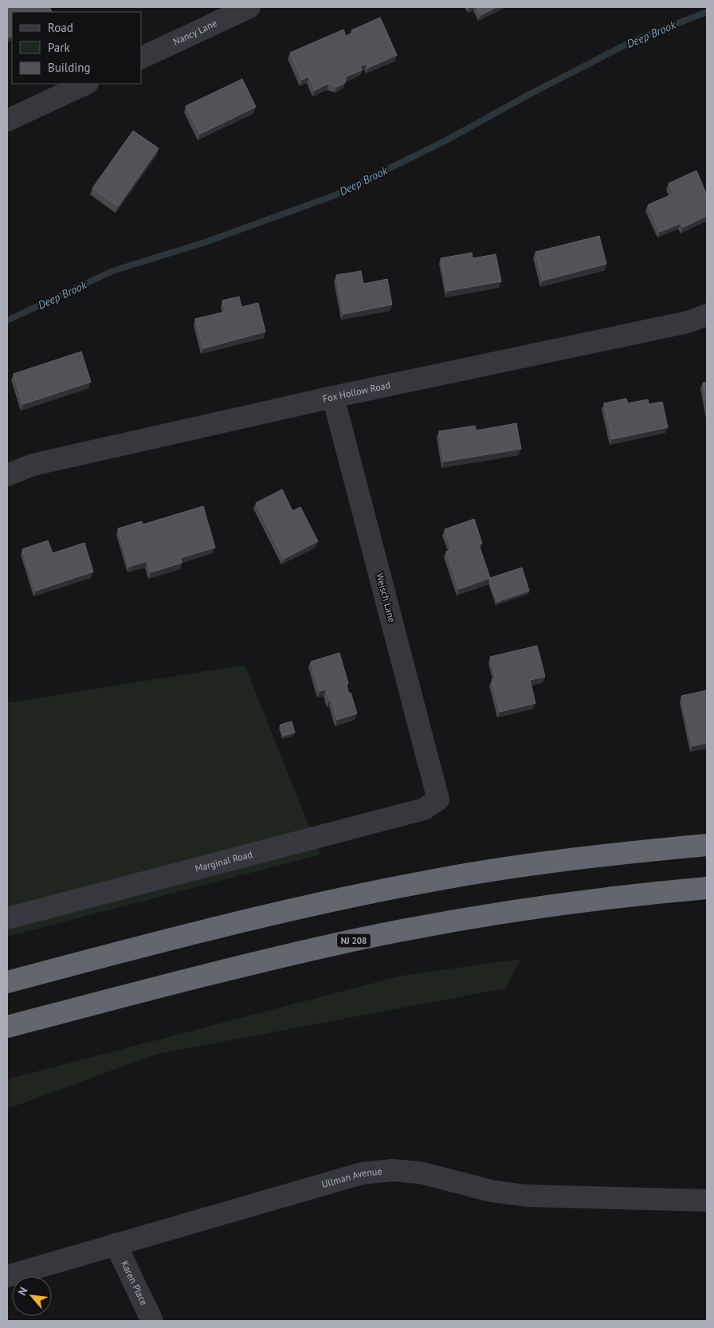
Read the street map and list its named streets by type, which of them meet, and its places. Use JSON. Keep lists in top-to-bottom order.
{
  "streets": {
    "highway": ["NJ 208"],
    "street": [
      "Nancy Lane",
      "Fox Hollow Road",
      "Weisch Lane",
      "Marginal Road",
      "Ullman Avenue",
      "Karen Place"
    ]
  },
  "crossings": [
    ["Fox Hollow Road", "Weisch Lane"],
    ["Weisch Lane", "Marginal Road"],
    ["Ullman Avenue", "Karen Place"]
  ],
  "water": ["Deep Brook"],
  "legend": ["Road", "Park", "Building"],
  "north": "top left"
}
